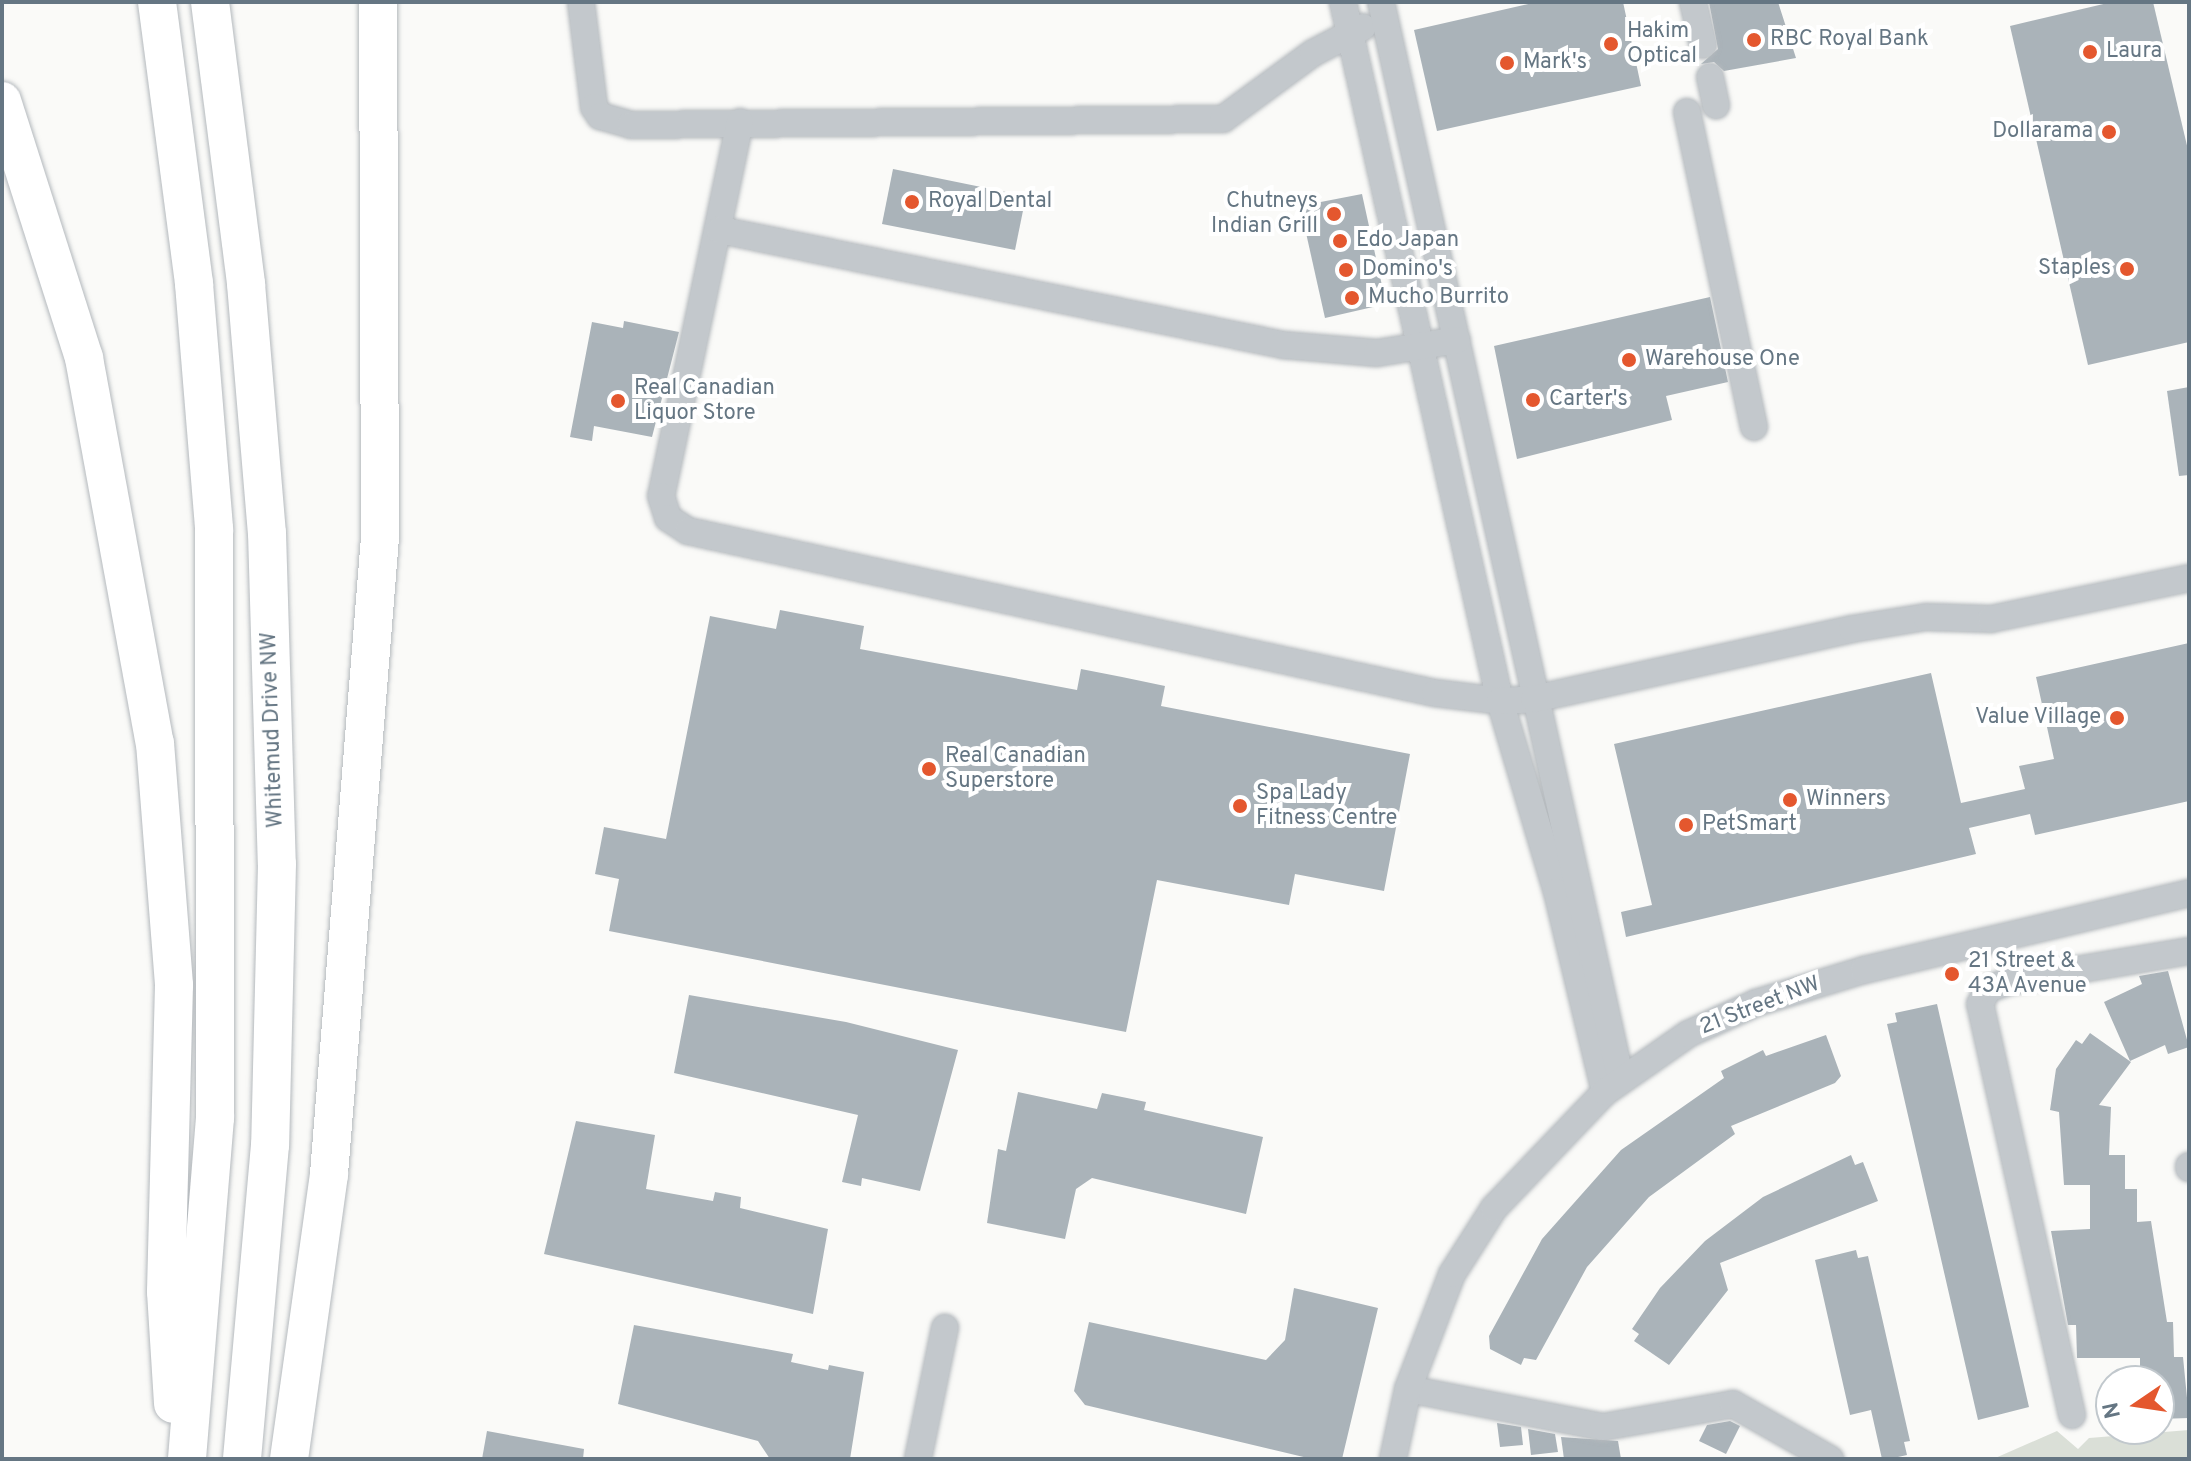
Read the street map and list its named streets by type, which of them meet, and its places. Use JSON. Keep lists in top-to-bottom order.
{
  "streets": {
    "highway": ["Whitemud Drive NW"],
    "street": ["21 Street NW"]
  },
  "places": [
    "RBC Royal Bank",
    "Hakim Optical",
    "Laura",
    "Mark's",
    "Dollarama",
    "Royal Dental",
    "Chutneys Indian Grill",
    "Edo Japan",
    "Staples",
    "Domino's",
    "Mucho Burrito",
    "Warehouse One",
    "Carter's",
    "Real Canadian Liquor Store",
    "Value Village",
    "Real Canadian Superstore",
    "Winners",
    "Spa Lady Fitness Centre",
    "PetSmart",
    "21 Street & 43A Avenue"
  ],
  "north": "left"
}
